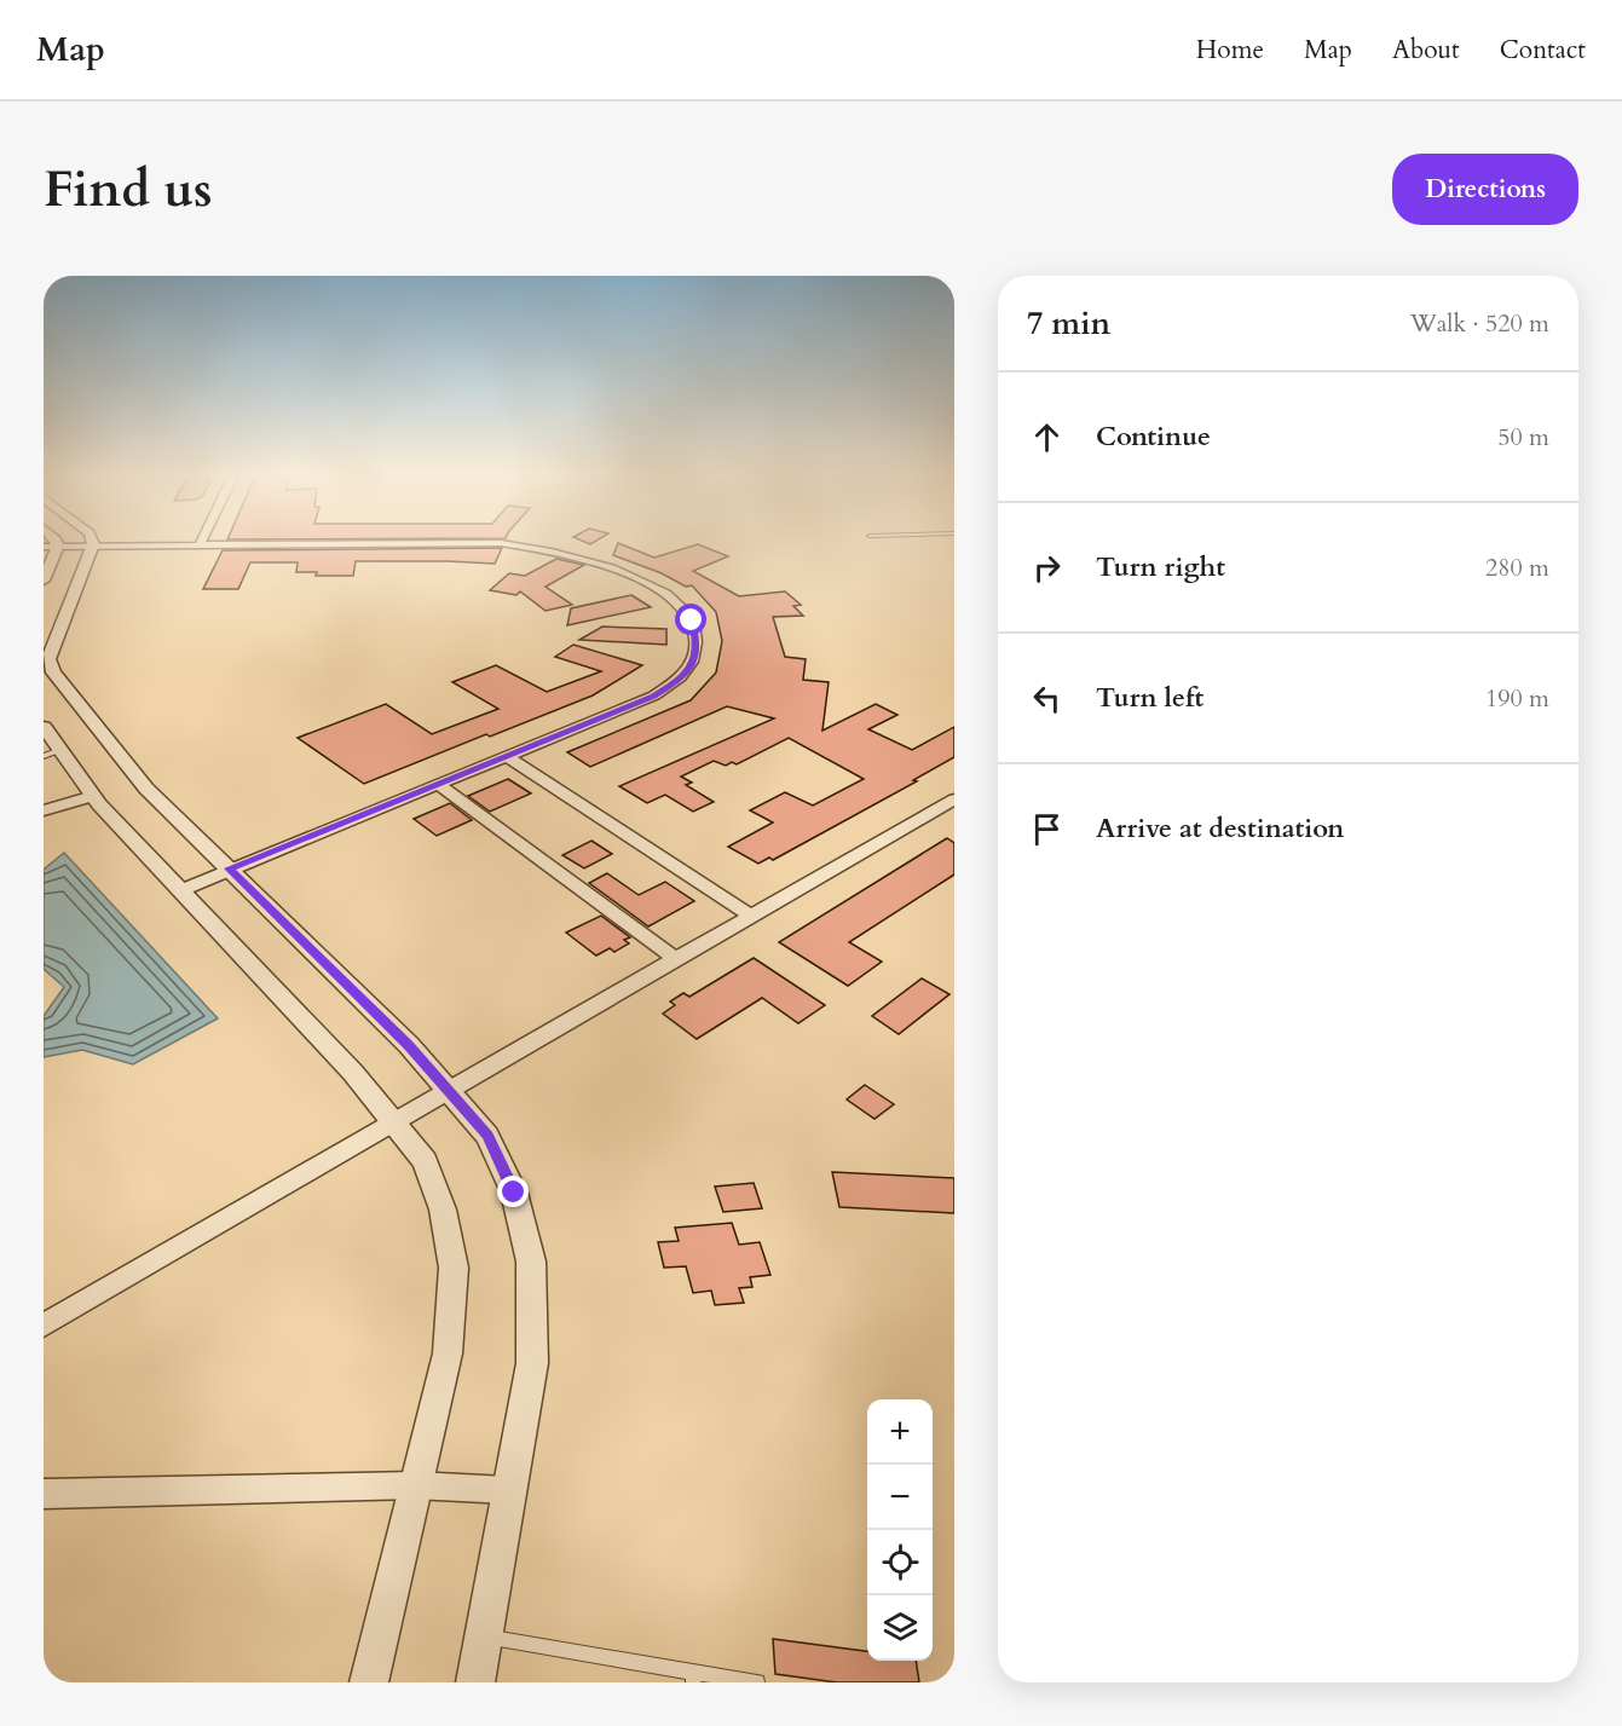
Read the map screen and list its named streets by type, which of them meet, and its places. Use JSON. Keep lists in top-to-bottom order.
{
  "page": {
    "header": "Map",
    "nav": [
      "Home",
      "Map",
      "About",
      "Contact"
    ],
    "buttons": "Directions",
    "title": "Find us",
    "heading": ["7 min", "Walk · 520 m"],
    "list": [
      ["Continue", "50 m"],
      ["Turn right", "280 m"],
      ["Turn left", "190 m"],
      "Arrive at destination"
    ],
    "map_buttons": ["+", "−"]
  }
}
